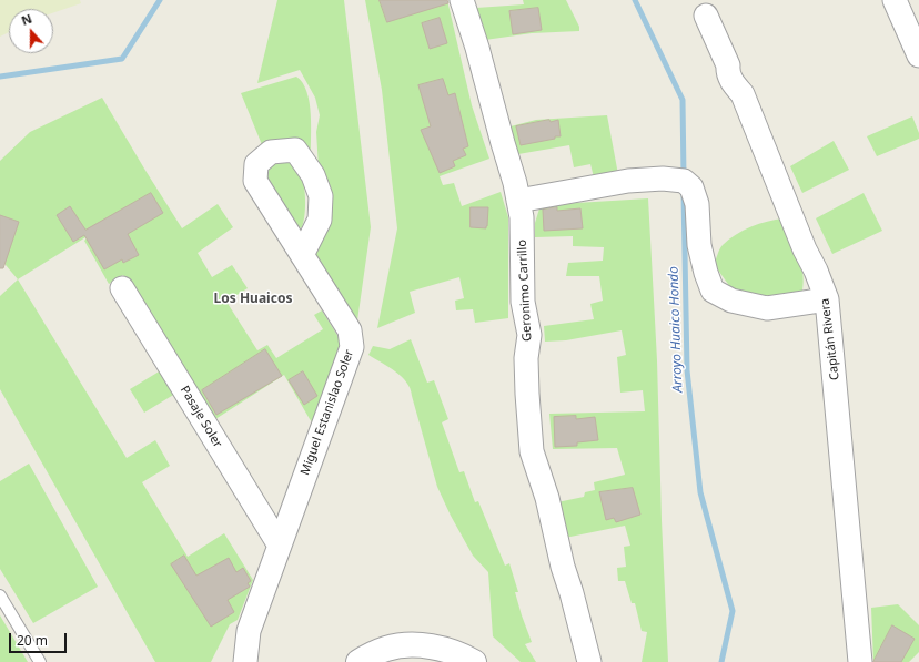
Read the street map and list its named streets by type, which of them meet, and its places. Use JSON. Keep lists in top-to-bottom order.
{
  "streets": {
    "street": [
      "Geronimo Carrillo",
      "Capitán Rivera",
      "Miguel Estanislao Soler",
      "Pasaje Soler"
    ]
  },
  "crossings": [
    ["Miguel Estanislao Soler", "Pasaje Soler"]
  ],
  "districts": ["Los Huaicos"],
  "water": ["Arroyo Huaico Hondo"],
  "scale_bar": "20 m",
  "north": "top"
}
